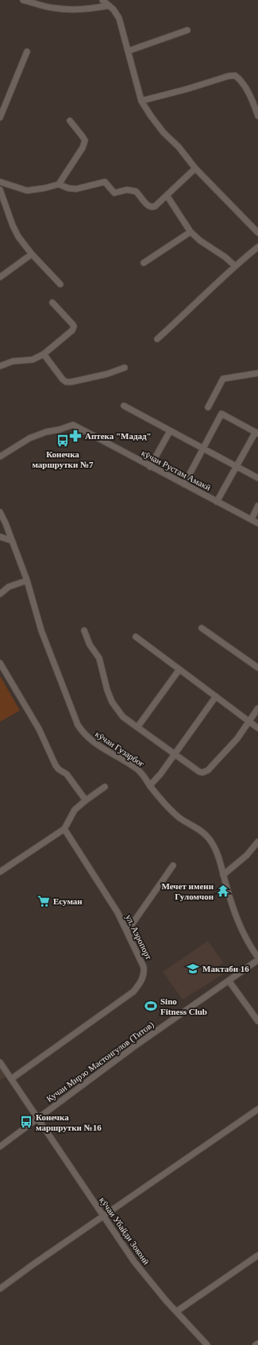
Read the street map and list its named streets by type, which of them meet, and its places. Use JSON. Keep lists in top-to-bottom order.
{
  "streets": {
    "street": [
      "кӯчаи Рустам Амакӣ",
      "кӯчаи Гузарбоғ",
      "ул. Аэропорт",
      "Кучаи Мирзо Мастонгулов (Титов)",
      "кӯчаи Убайди Зоконӣ"
    ]
  },
  "crossings": [
    ["ул. Аэропорт", "кӯчаи Убайди Зоконӣ"],
    ["Кучаи Мирзо Мастонгулов (Титов)", "кӯчаи Убайди Зоконӣ"]
  ],
  "places": {
    "pharmacy": ["Аптека \"Мадад\""],
    "bus stop": ["Конечка маршрутки №7", "Конечка маршрутки №16"],
    "temple": ["Мечет имени Гуломчон"],
    "supermarket": ["Есуман"],
    "school or university": ["Мактаби 16"],
    "sports": ["Sino Fitness Club"]
  }
}
